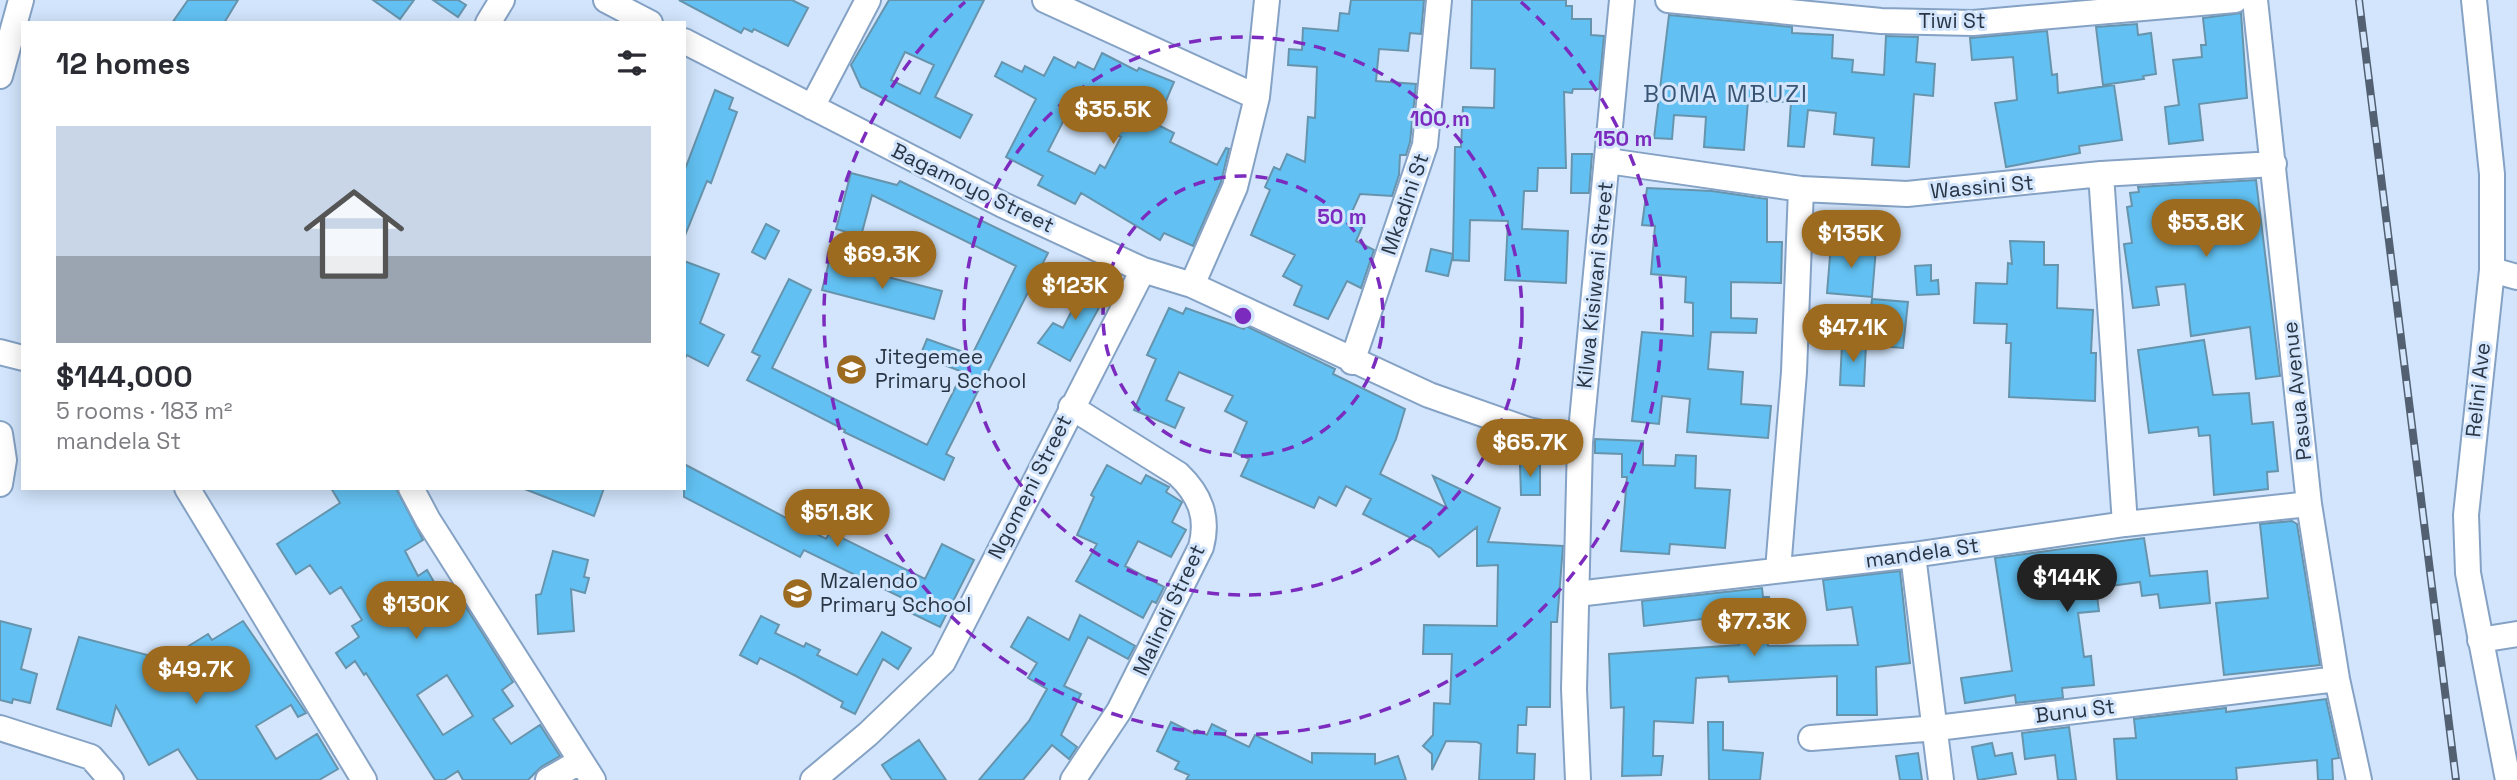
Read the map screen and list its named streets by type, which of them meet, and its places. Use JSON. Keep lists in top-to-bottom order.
{
  "streets": {
    "street": [
      "Tiwi St",
      "Wassini St",
      "Bagamoyo Street",
      "Mkadini St",
      "Kilwa Kisiwani Street",
      "Relini Ave",
      "Pasua Avenue",
      "Ngomeni Street",
      "mandela St",
      "Malindi Street",
      "Bunu St"
    ]
  },
  "crossings": [
    ["Wassini St", "Kilwa Kisiwani Street"],
    ["Wassini St", "Pasua Avenue"],
    ["Bagamoyo Street", "Mkadini St"],
    ["Bagamoyo Street", "Kilwa Kisiwani Street"],
    ["Bagamoyo Street", "Ngomeni Street"],
    ["Kilwa Kisiwani Street", "mandela St"],
    ["Pasua Avenue", "mandela St"],
    ["Pasua Avenue", "Bunu St"],
    ["Ngomeni Street", "Malindi Street"]
  ],
  "districts": ["BOMA MBUZI"],
  "places": {
    "school or university": ["Jitegemee Primary School", "Mzalendo Primary School"]
  },
  "page": {
    "heading": "12 homes",
    "price": [
      "$35.5K",
      "$53.8K",
      "$135K",
      "$69.3K",
      "$123K",
      "$47.1K",
      "$65.7K",
      "$51.8K",
      "$144K",
      "$130K",
      "$77.3K",
      "$49.7K"
    ],
    "list": [
      {
        "name": "$144,000",
        "note": "5 rooms · 183 m² · mandela St"
      }
    ]
  },
  "rings": ["100 m", "150 m", "50 m"]
}
